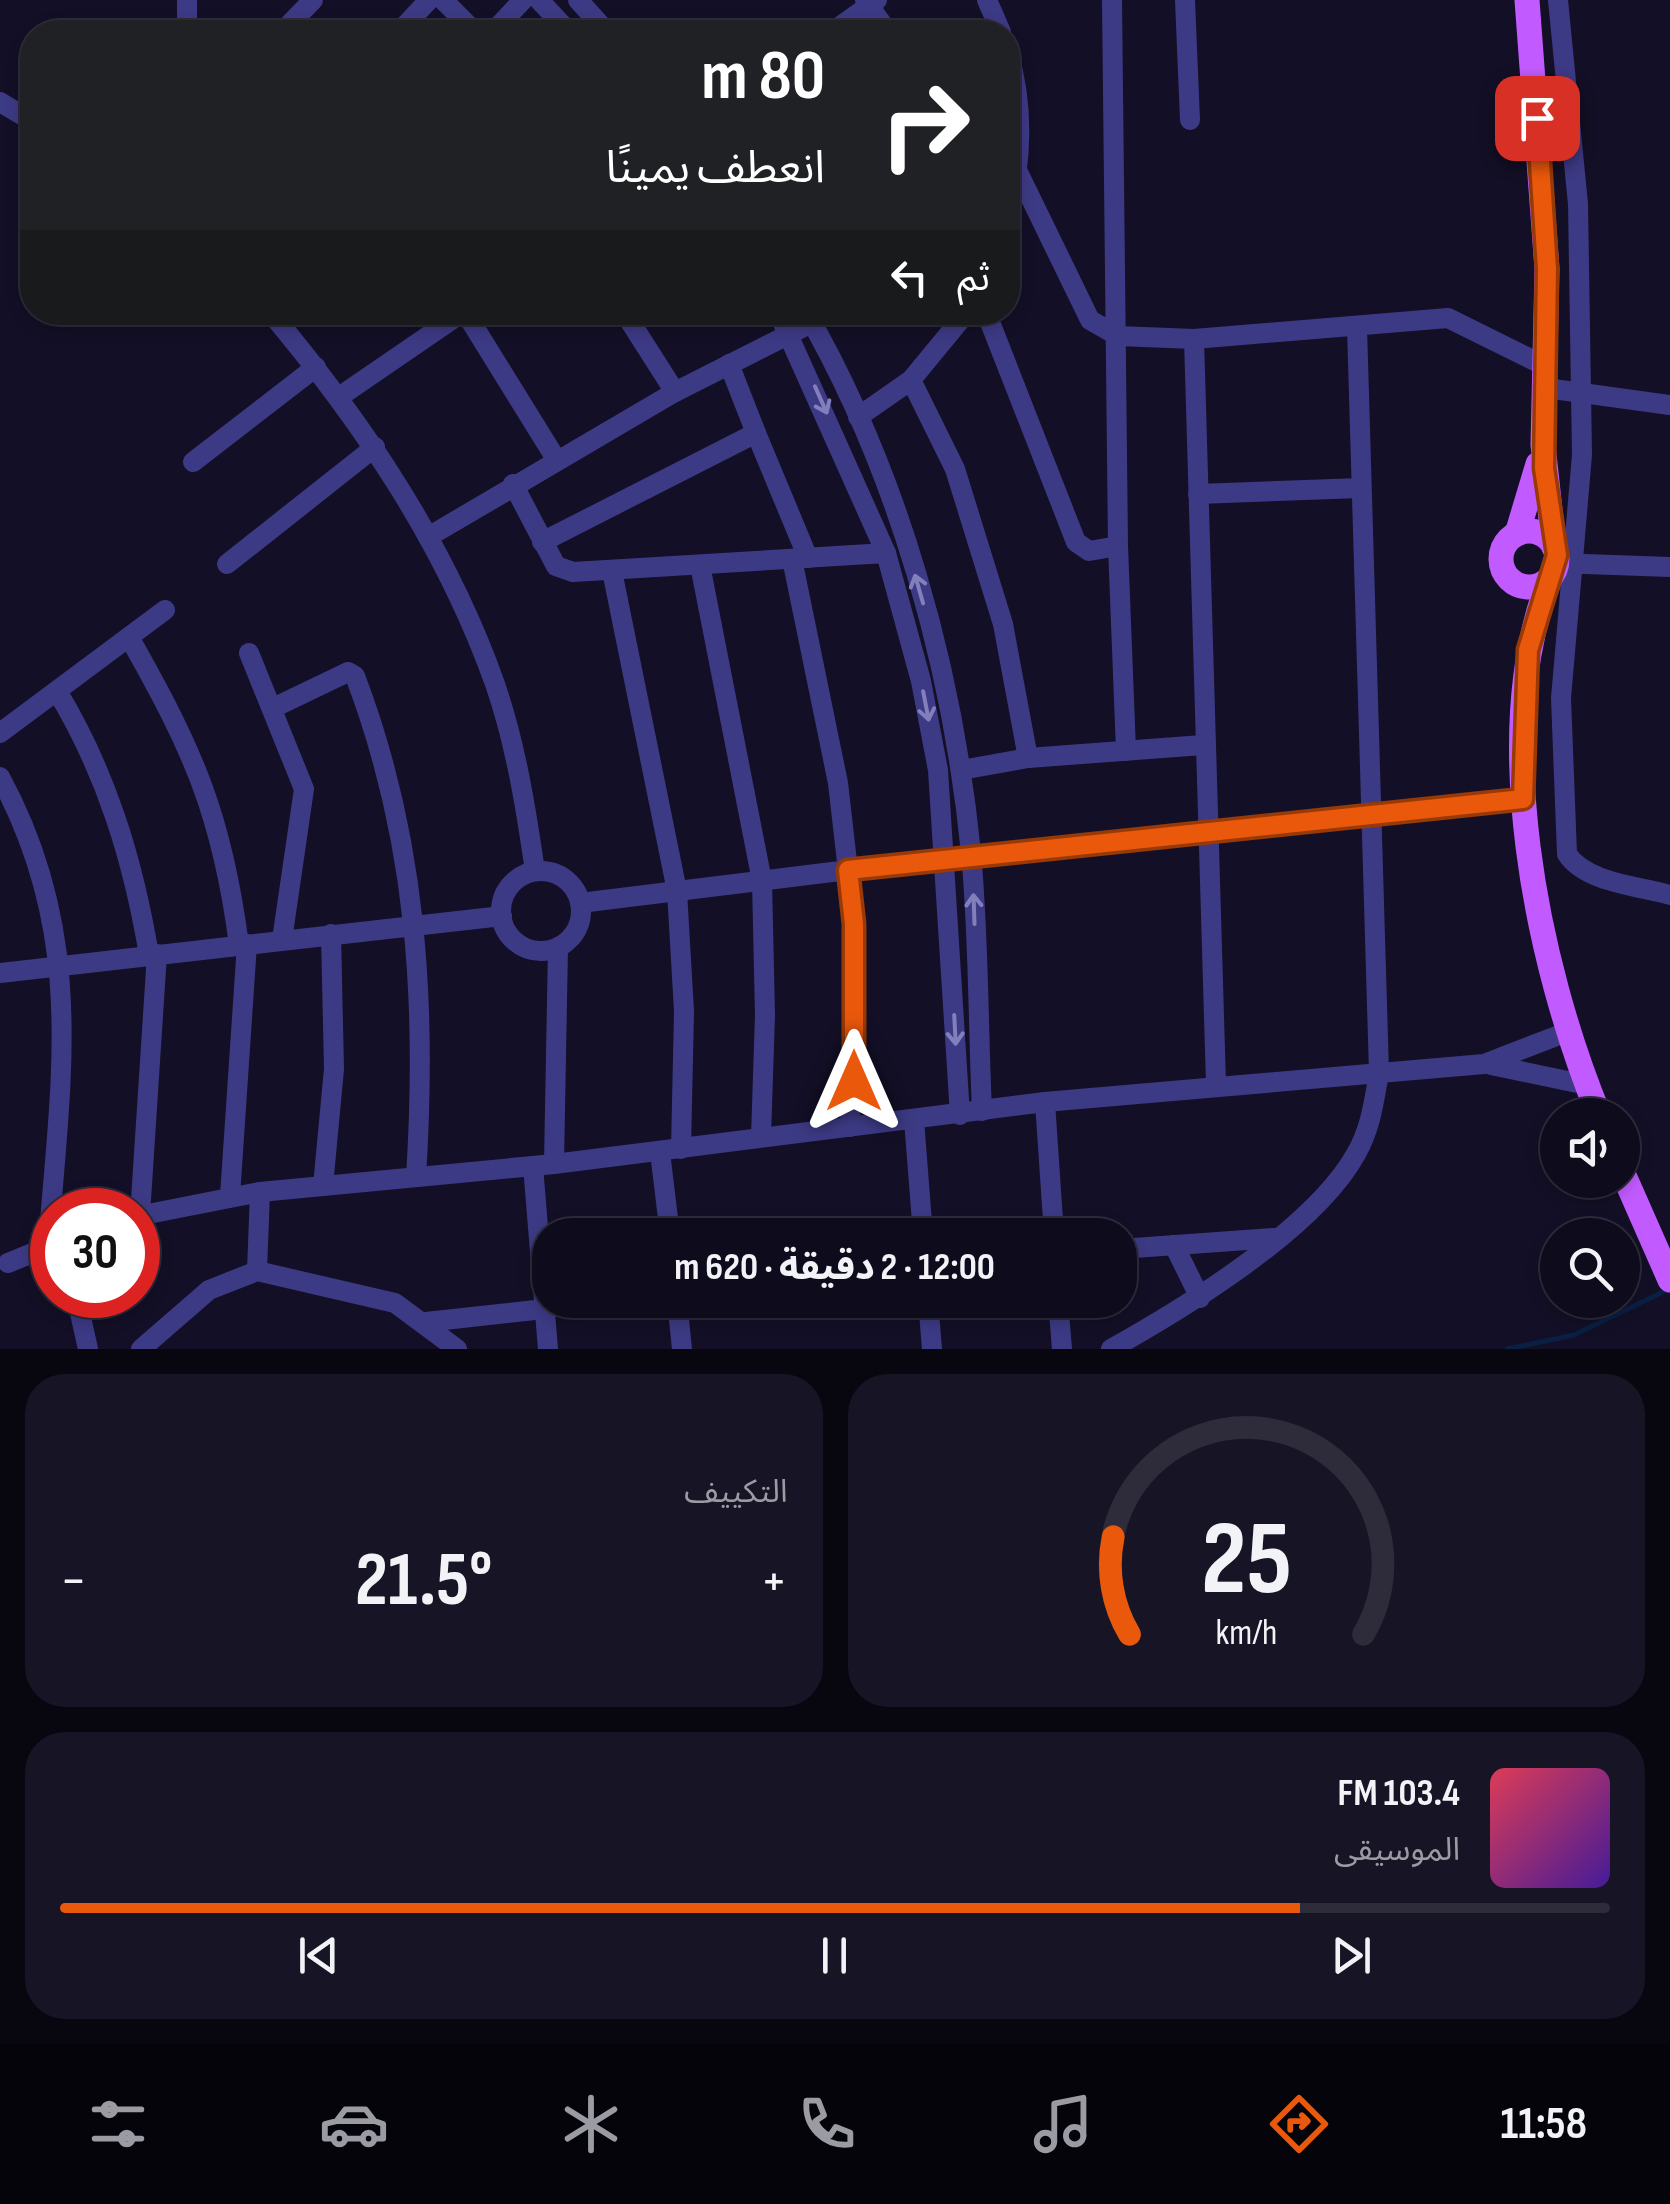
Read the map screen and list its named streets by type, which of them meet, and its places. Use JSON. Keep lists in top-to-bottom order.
{
  "page": {
    "turn": ["80 m", "انعطف يمينًا"],
    "then": "ثم",
    "limit": "30",
    "trip": "12:00 · 2 دقيقة · 620 m",
    "tile": "التكييف",
    "heat": ["−", "21.5°", "+"],
    "song": ["103.4 FM", "الموسيقى"],
    "tabs": "11:58",
    "gauge": ["25", "km/h"]
  }
}
